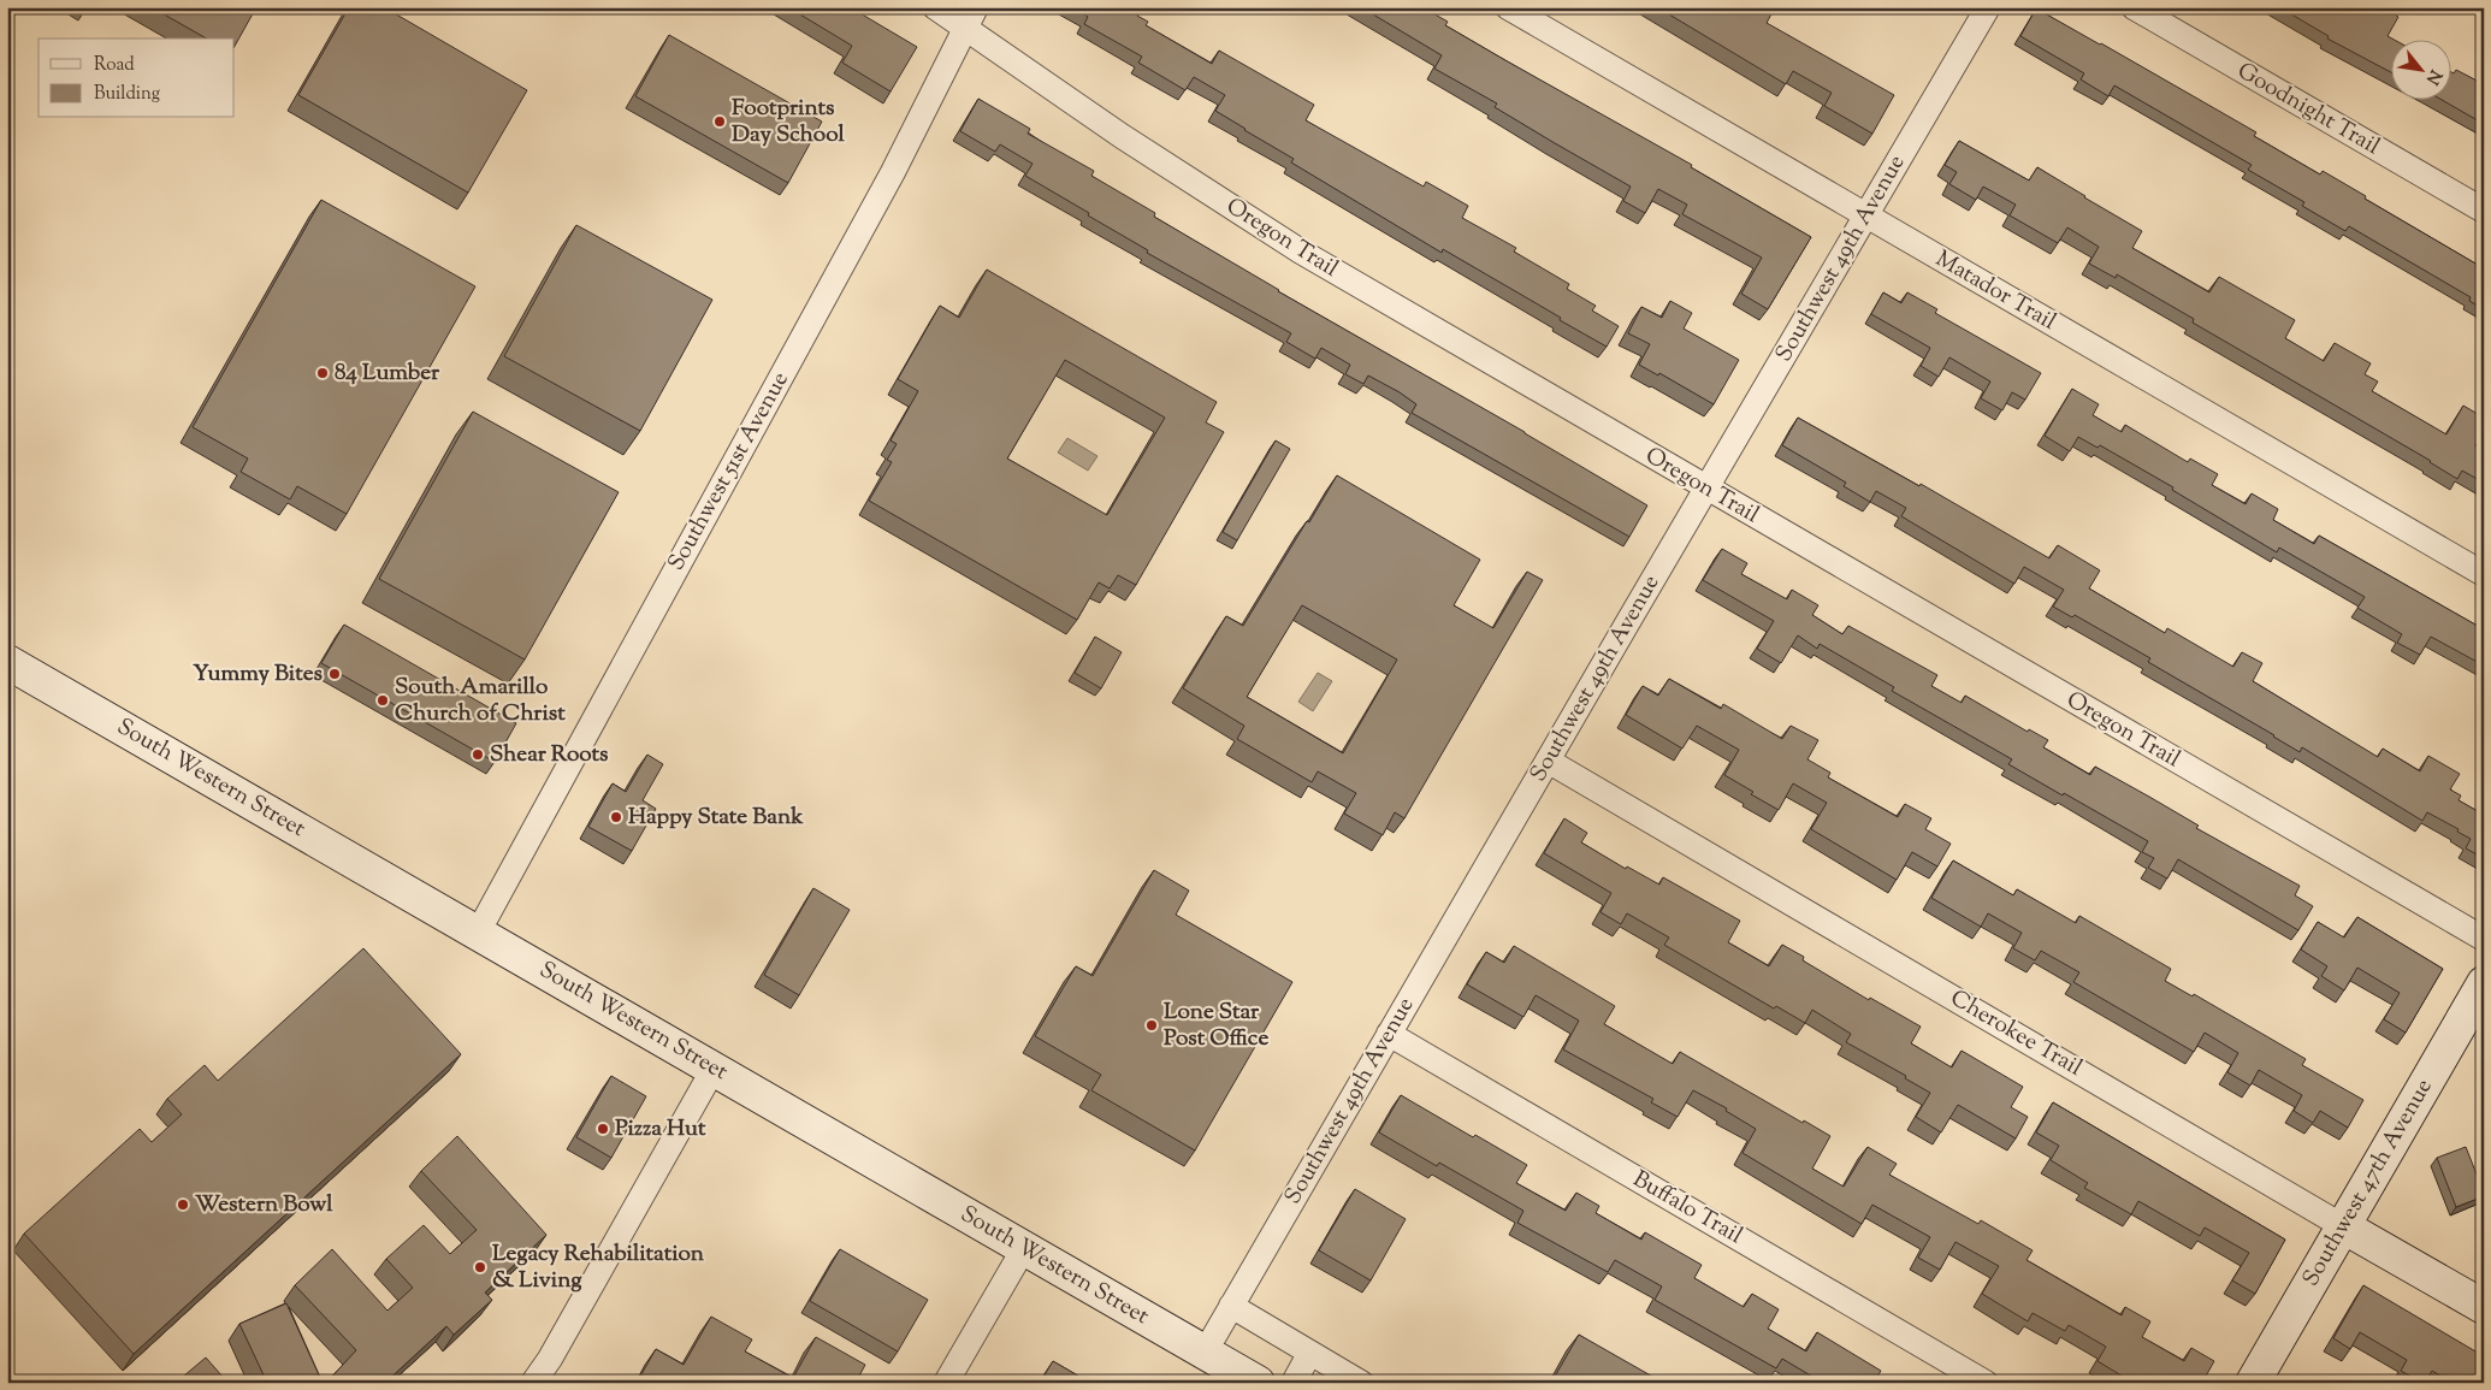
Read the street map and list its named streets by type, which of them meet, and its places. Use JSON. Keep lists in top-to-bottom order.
{
  "streets": {
    "main road": ["South Western Street", "Cherokee Trail", "Southwest 47th Avenue"],
    "street": [
      "Goodnight Trail",
      "Oregon Trail",
      "Southwest 49th Avenue",
      "Matador Trail",
      "Southwest 51st Avenue",
      "Buffalo Trail"
    ]
  },
  "crossings": [
    ["Oregon Trail", "Southwest 49th Avenue"],
    ["Oregon Trail", "Southwest 51st Avenue"],
    ["Southwest 49th Avenue", "Matador Trail"],
    ["Southwest 49th Avenue", "South Western Street"],
    ["Southwest 49th Avenue", "Cherokee Trail"],
    ["Southwest 49th Avenue", "Buffalo Trail"],
    ["Southwest 51st Avenue", "South Western Street"],
    ["Cherokee Trail", "Southwest 47th Avenue"]
  ],
  "places": [
    "Footprints Day School",
    "84 Lumber",
    "Yummy Bites",
    "South Amarillo Church of Christ",
    "Shear Roots",
    "Happy State Bank",
    "Lone Star Post Office",
    "Pizza Hut",
    "Western Bowl",
    "Legacy Rehabilitation & Living"
  ],
  "legend": ["Road", "Building"],
  "north": "bottom right"
}
